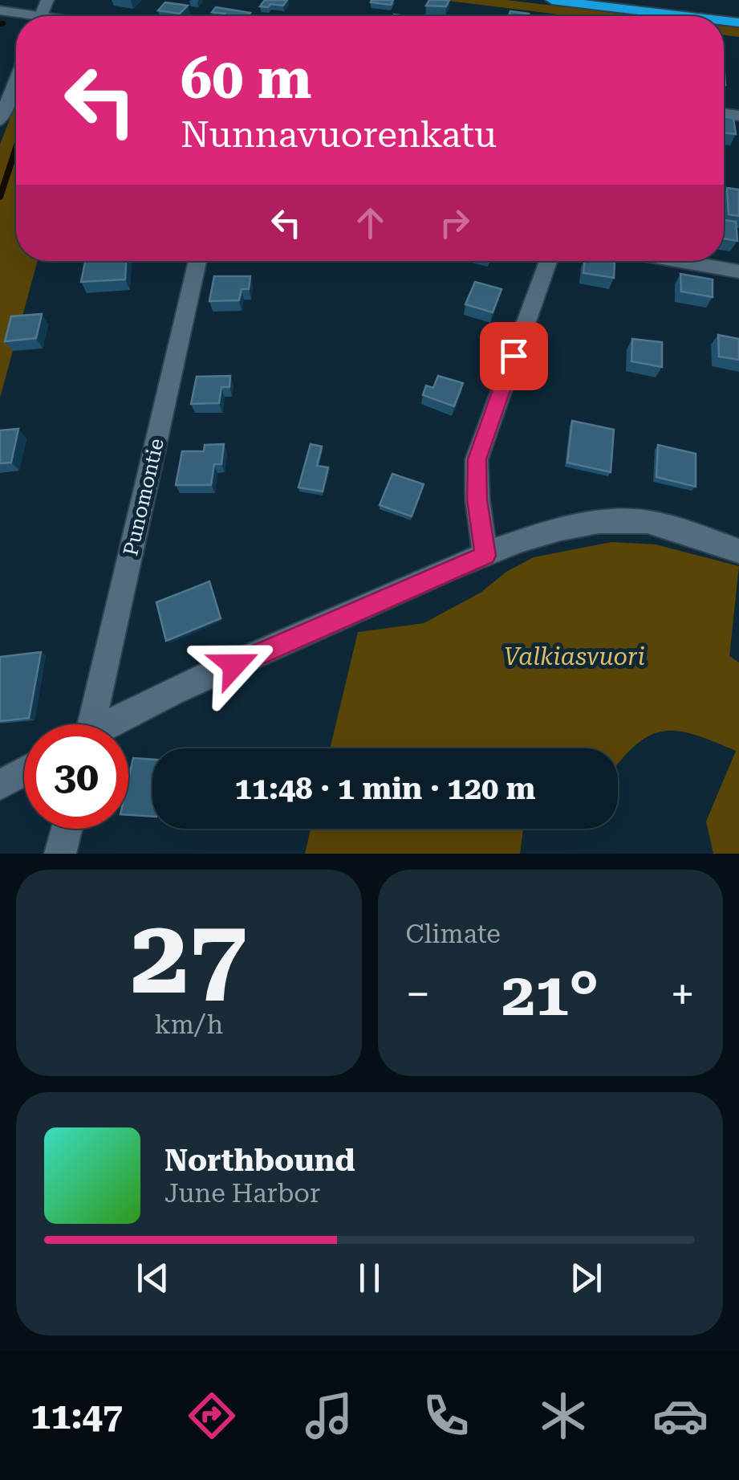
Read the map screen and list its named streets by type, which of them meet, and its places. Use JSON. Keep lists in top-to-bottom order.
{
  "streets": {
    "street": ["Punomontie"]
  },
  "parks": ["Valkiasvuori"],
  "page": {
    "turn": ["60 m", "Nunnavuorenkatu"],
    "limit": "30",
    "trip": "11:48 · 1 min · 120 m",
    "tile": [
      ["27", "km/h"],
      "Climate"
    ],
    "heat": ["−", "21°", "+"],
    "song": ["Northbound", "June Harbor"],
    "tabs": "11:47"
  }
}
